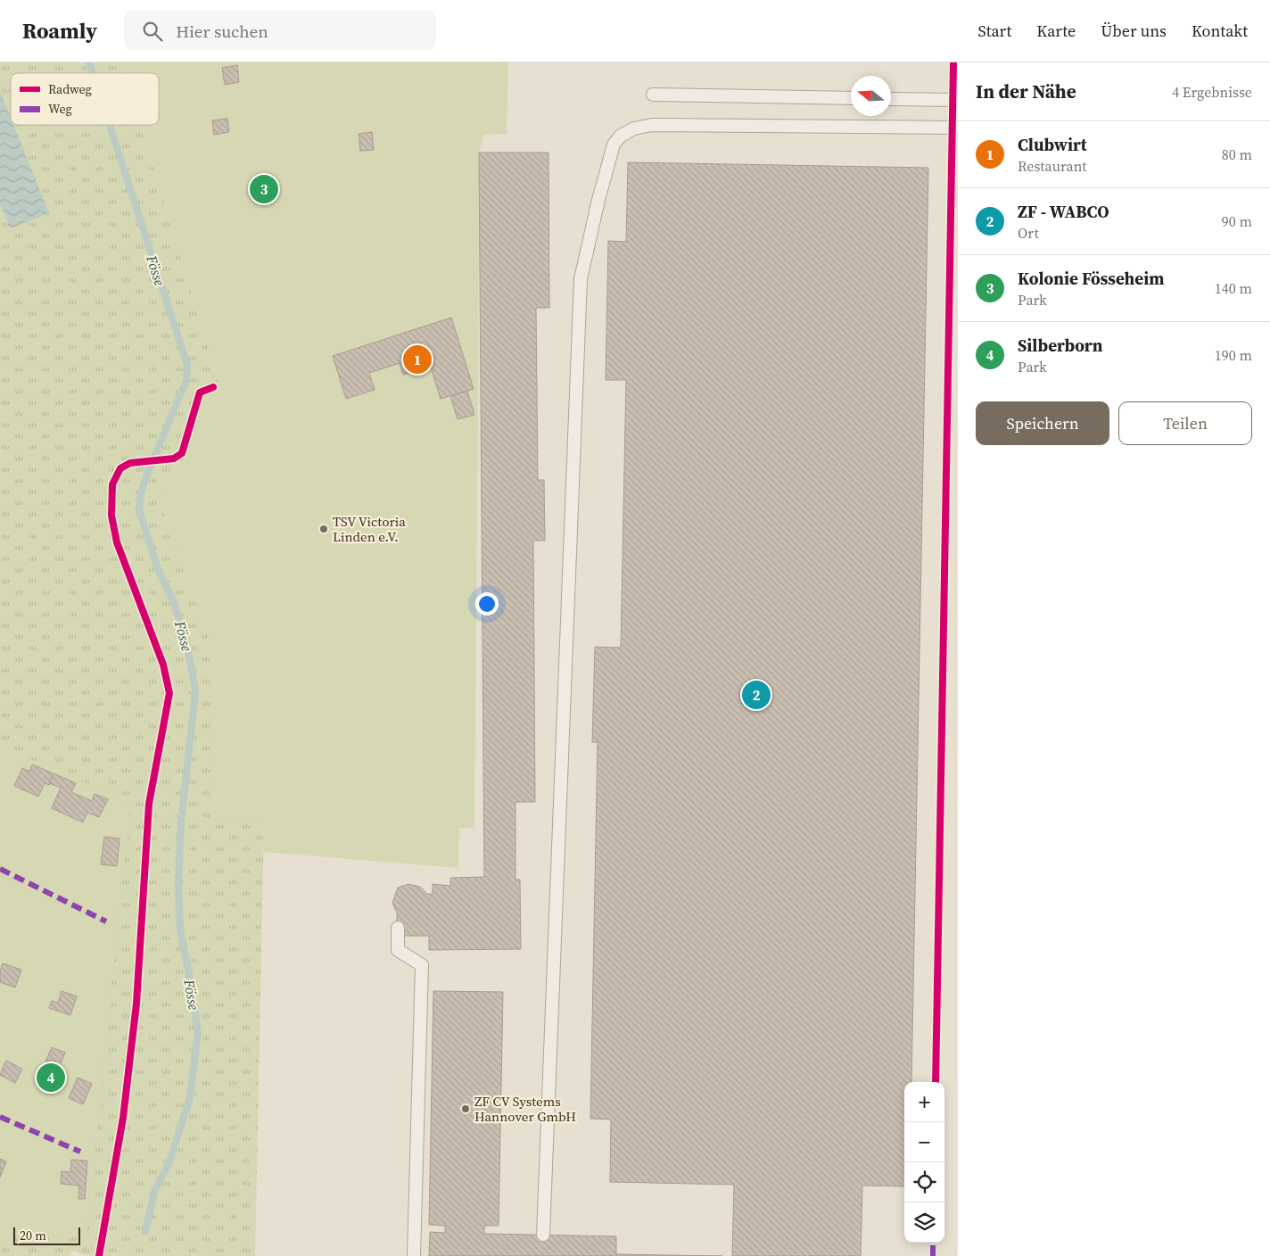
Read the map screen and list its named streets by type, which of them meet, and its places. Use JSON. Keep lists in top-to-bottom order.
{
  "water": ["Fösse"],
  "places": ["TSV Victoria Linden e.V.", "ZF CV Systems Hannover GmbH"],
  "legend": ["Radweg", "Weg"],
  "scale_bar": "20 m",
  "north": "left",
  "page": {
    "header": "Roamly",
    "search": "Hier suchen",
    "nav": [
      "Start",
      "Karte",
      "Über uns",
      "Kontakt"
    ],
    "heading": ["In der Nähe", "4 Ergebnisse"],
    "list": [
      {
        "mark": "1",
        "name": "Clubwirt",
        "note": "Restaurant",
        "value": "80 m"
      },
      {
        "mark": "2",
        "name": "ZF - WABCO",
        "note": "Ort",
        "value": "90 m"
      },
      {
        "mark": "3",
        "name": "Kolonie Fösseheim",
        "note": "Park",
        "value": "140 m"
      },
      {
        "mark": "4",
        "name": "Silberborn",
        "note": "Park",
        "value": "190 m"
      }
    ],
    "pins": [
      "3",
      "1",
      "2",
      "4"
    ],
    "buttons": ["Speichern", "Teilen"],
    "map_buttons": ["+", "−"],
    "scale": "20 m"
  }
}
